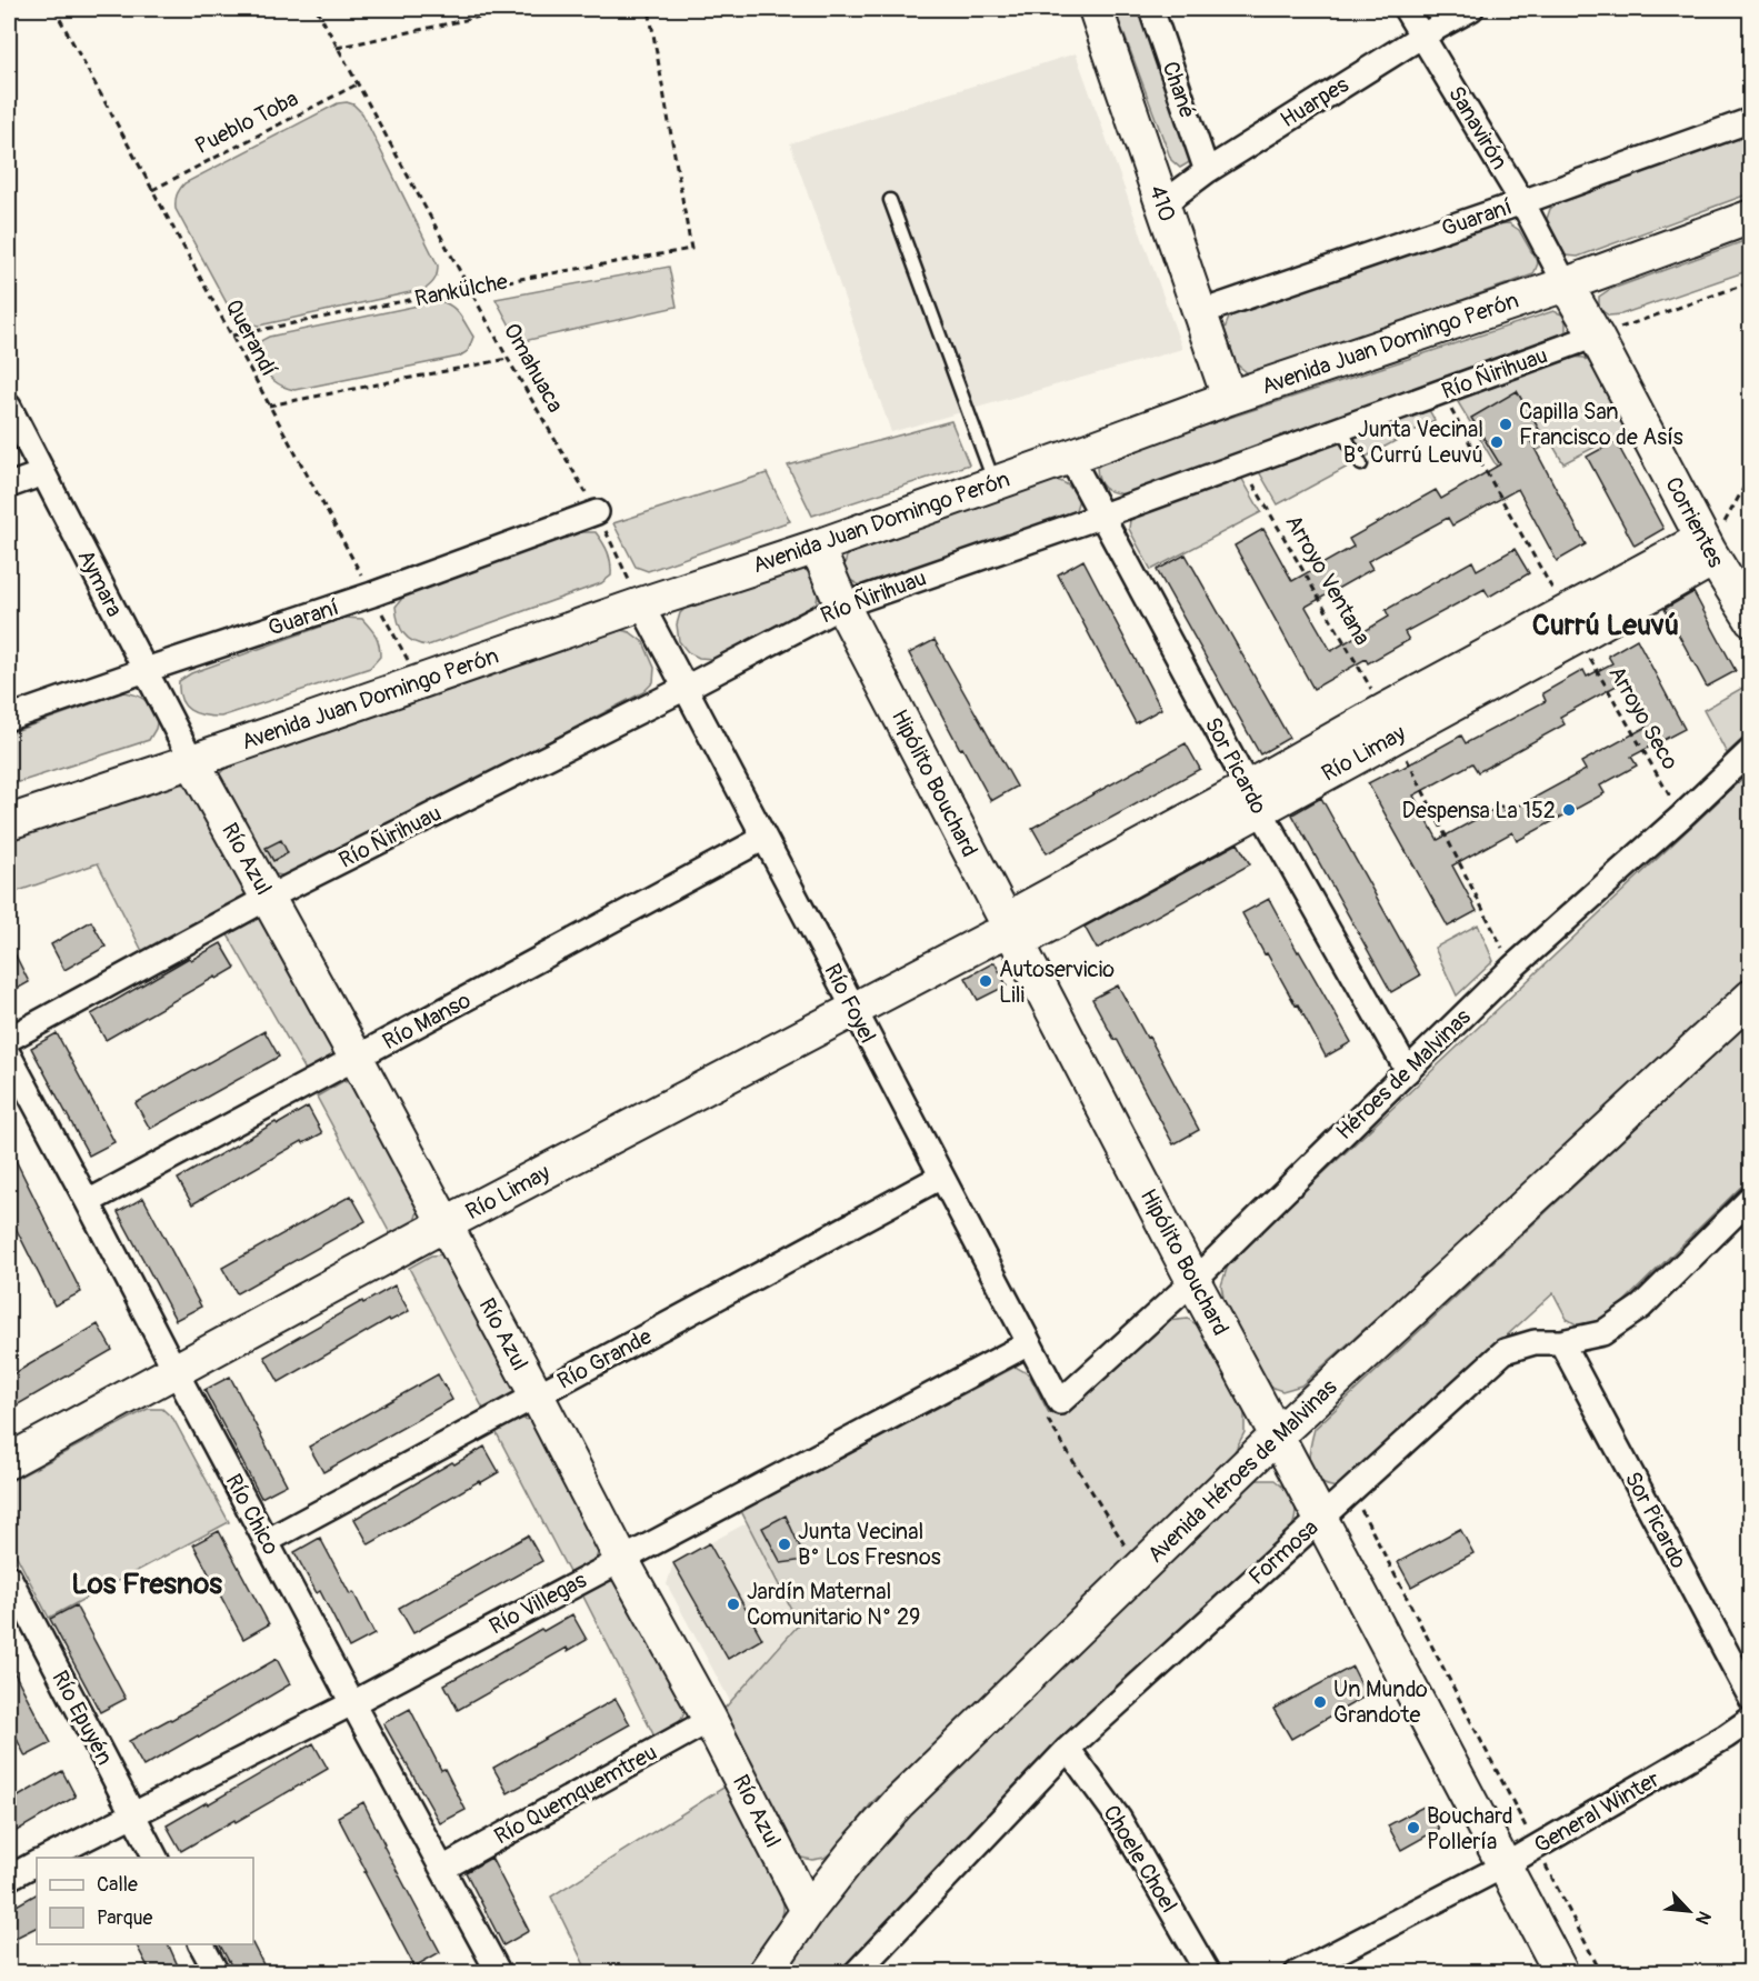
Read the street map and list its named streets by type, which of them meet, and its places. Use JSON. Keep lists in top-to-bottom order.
{
  "streets": {
    "street": [
      "Chané",
      "Huarpes",
      "Sanavirón",
      "410",
      "Guaraní",
      "Avenida Juan Domingo Perón",
      "Río Ñirihuau",
      "Corrientes",
      "Aymara",
      "Río Limay",
      "Sor Picardo",
      "Hipólito Bouchard",
      "Río Azul",
      "Río Foyel",
      "Río Manso",
      "Héroes de Malvinas",
      "Río Grande",
      "Avenida Héroes de Malvinas",
      "Río Chico",
      "Formosa",
      "Río Villegas",
      "Río Epuyén",
      "Río Quemquemtreu",
      "General Winter",
      "Choele Choel"
    ],
    "path": [
      "Pueblo Toba",
      "Rankülche",
      "Querandí",
      "Omahuaca",
      "Arroyo Ventana",
      "Arroyo Seco"
    ]
  },
  "crossings": [
    ["Chané", "Huarpes"],
    ["Huarpes", "Sanavirón"],
    ["Huarpes", "410"],
    ["Pueblo Toba", "Querandí"],
    ["Pueblo Toba", "Omahuaca"],
    ["Sanavirón", "Guaraní"],
    ["Sanavirón", "Avenida Juan Domingo Perón"],
    ["Sanavirón", "Corrientes"],
    ["410", "Guaraní"],
    ["410", "Avenida Juan Domingo Perón"],
    ["Guaraní", "Querandí"],
    ["Guaraní", "Omahuaca"],
    ["Guaraní", "Aymara"],
    ["Rankülche", "Querandí"],
    ["Rankülche", "Omahuaca"],
    ["Querandí", "Avenida Juan Domingo Perón"],
    ["Avenida Juan Domingo Perón", "Omahuaca"],
    ["Avenida Juan Domingo Perón", "Corrientes"],
    ["Avenida Juan Domingo Perón", "Aymara"],
    ["Avenida Juan Domingo Perón", "Sor Picardo"],
    ["Avenida Juan Domingo Perón", "Hipólito Bouchard"],
    ["Avenida Juan Domingo Perón", "Río Azul"],
    ["Avenida Juan Domingo Perón", "Río Foyel"],
    ["Omahuaca", "Río Foyel"],
    ["Río Ñirihuau", "Corrientes"],
    ["Río Ñirihuau", "Arroyo Ventana"],
    ["Río Ñirihuau", "Arroyo Seco"],
    ["Río Ñirihuau", "Sor Picardo"],
    ["Río Ñirihuau", "Hipólito Bouchard"],
    ["Río Ñirihuau", "Río Azul"],
    ["Río Ñirihuau", "Río Foyel"],
    ["Corrientes", "Río Limay"],
    ["Arroyo Ventana", "Río Limay"],
    ["Arroyo Ventana", "Héroes de Malvinas"],
    ["Aymara", "Río Azul"],
    ["Arroyo Seco", "Río Limay"],
    ["Arroyo Seco", "Héroes de Malvinas"],
    ["Río Limay", "Sor Picardo"],
    ["Río Limay", "Hipólito Bouchard"],
    ["Río Limay", "Río Azul"],
    ["Río Limay", "Río Foyel"],
    ["Río Limay", "Río Chico"],
    ["Sor Picardo", "Héroes de Malvinas"],
    ["Sor Picardo", "Formosa"],
    ["Hipólito Bouchard", "Héroes de Malvinas"],
    ["Hipólito Bouchard", "Avenida Héroes de Malvinas"],
    ["Hipólito Bouchard", "Formosa"],
    ["Hipólito Bouchard", "General Winter"],
    ["Río Azul", "Río Manso"],
    ["Río Azul", "Río Grande"],
    ["Río Azul", "Avenida Héroes de Malvinas"],
    ["Río Azul", "Río Villegas"],
    ["Río Azul", "Río Quemquemtreu"],
    ["Río Foyel", "Río Manso"],
    ["Río Foyel", "Héroes de Malvinas"],
    ["Río Foyel", "Río Grande"],
    ["Río Foyel", "Río Villegas"],
    ["Río Manso", "Río Chico"],
    ["Río Grande", "Río Chico"],
    ["Río Chico", "Río Villegas"],
    ["Río Chico", "Río Quemquemtreu"],
    ["Formosa", "Choele Choel"],
    ["Río Villegas", "Río Epuyén"]
  ],
  "districts": ["Currú Leuvú", "Los Fresnos"],
  "places": [
    "Capilla San Francisco de Asís",
    "Junta Vecinal B° Currú Leuvú",
    "Despensa La 152",
    "Autoservicio Lili",
    "Junta Vecinal B° Los Fresnos",
    "Jardín Maternal Comunitario N° 29",
    "Un Mundo Grandote",
    "Bouchard Pollería"
  ],
  "legend": ["Calle", "Parque"],
  "north": "bottom right"
}
